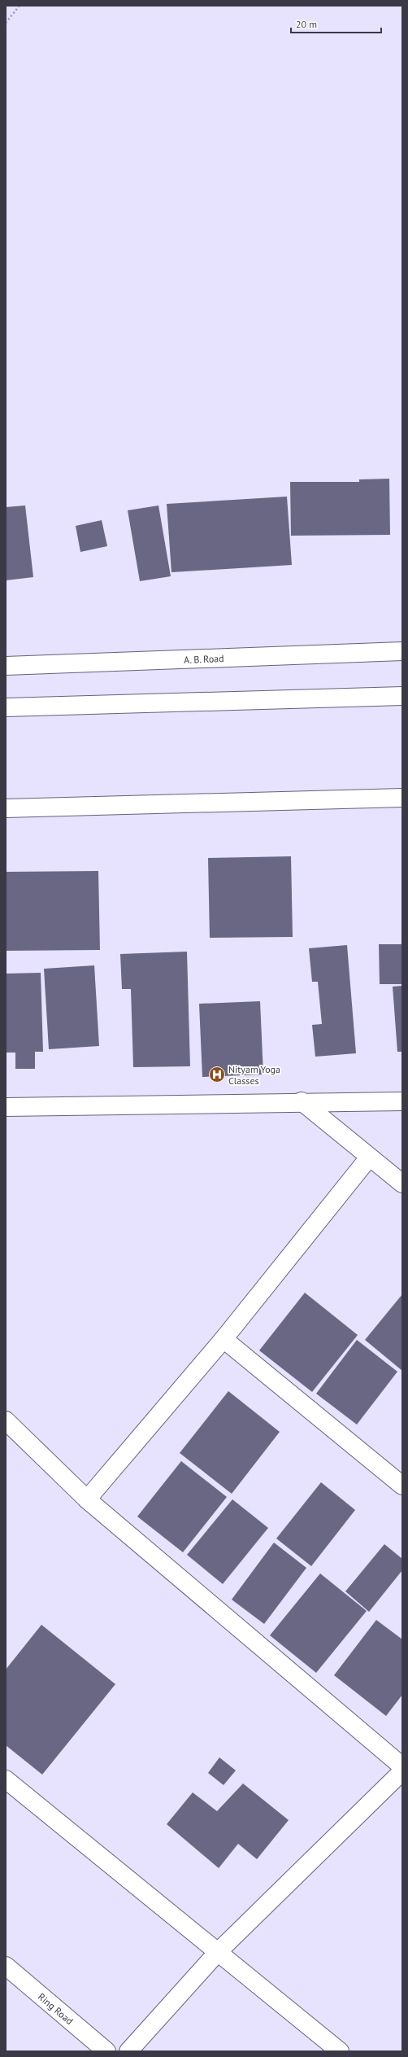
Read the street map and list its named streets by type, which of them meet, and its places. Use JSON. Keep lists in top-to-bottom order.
{
  "streets": {
    "main road": ["A. B. Road", "Ring Road"]
  },
  "places": {
    "hospital": ["Nityam Yoga Classes"]
  },
  "scale_bar": "20 m"
}
